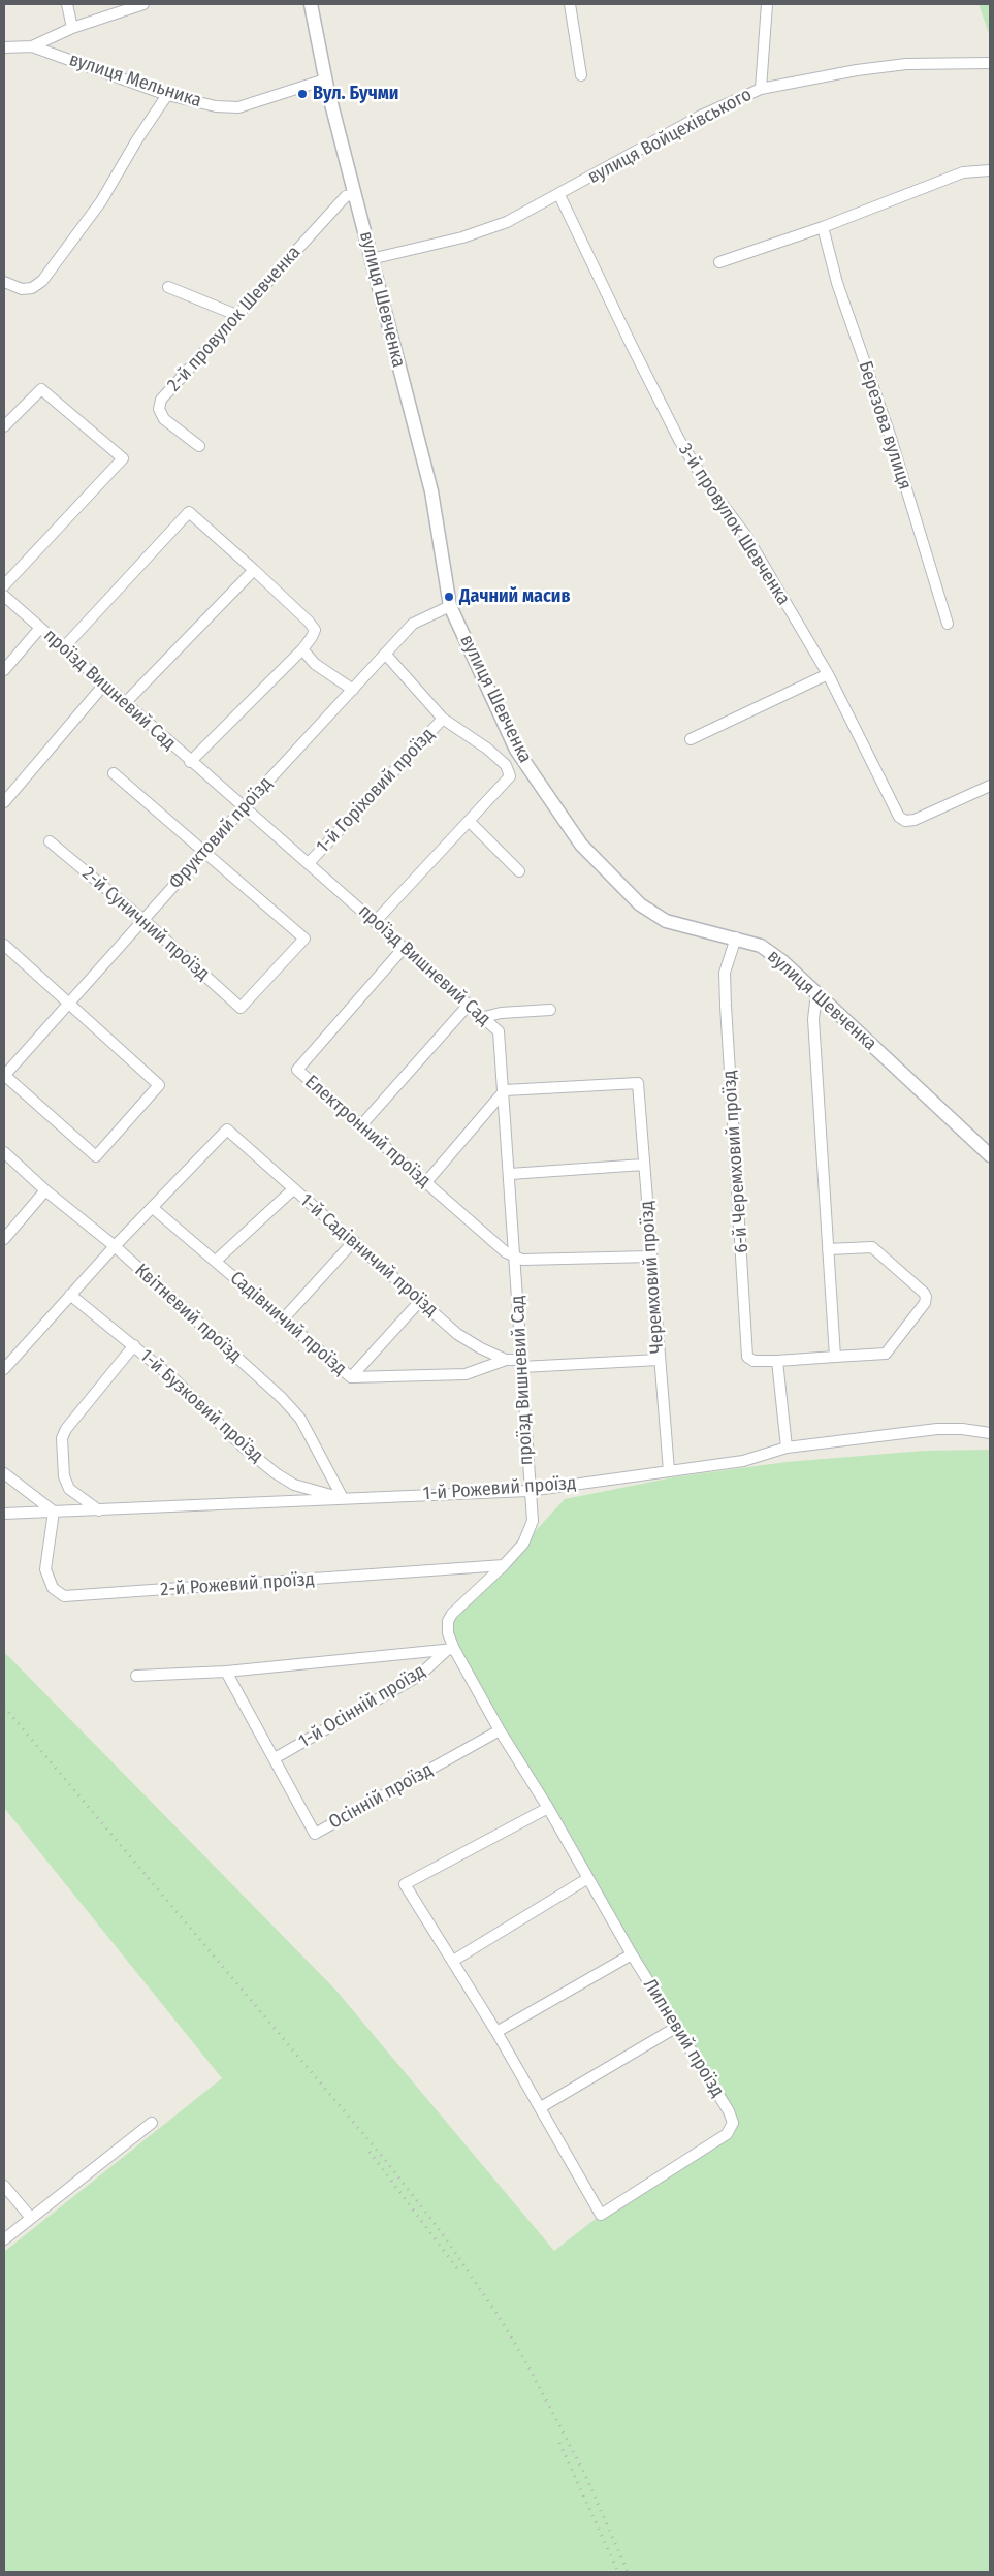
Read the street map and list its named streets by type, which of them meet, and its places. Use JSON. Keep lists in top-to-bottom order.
{
  "streets": {
    "street": [
      "вулиця Мельника",
      "вулиця Войцехівського",
      "вулиця Шевченка",
      "2-й провулок Шевченка",
      "Березова вулиця",
      "3-й провулок Шевченка",
      "проїзд Вишневий Сад",
      "1-й Горіховий проїзд",
      "Фруктовий проїзд",
      "2-й Суничний проїзд",
      "Електронний проїзд",
      "6-й Черемховий проїзд",
      "1-й Садівничий проїзд",
      "Черемховий проїзд",
      "Квітневий проїзд",
      "Садівничий проїзд",
      "1-й Бузковий проїзд",
      "1-й Рожевий проїзд",
      "2-й Рожевий проїзд",
      "1-й Осінній проїзд",
      "Осінній проїзд",
      "Липневий проїзд"
    ]
  },
  "crossings": [
    ["вулиця Мельника", "вулиця Шевченка"],
    ["вулиця Войцехівського", "вулиця Шевченка"],
    ["вулиця Войцехівського", "3-й провулок Шевченка"],
    ["вулиця Шевченка", "2-й провулок Шевченка"],
    ["вулиця Шевченка", "Фруктовий проїзд"],
    ["вулиця Шевченка", "6-й Черемховий проїзд"],
    ["проїзд Вишневий Сад", "1-й Горіховий проїзд"],
    ["проїзд Вишневий Сад", "Фруктовий проїзд"],
    ["проїзд Вишневий Сад", "Електронний проїзд"],
    ["проїзд Вишневий Сад", "1-й Садівничий проїзд"],
    ["проїзд Вишневий Сад", "Черемховий проїзд"],
    ["проїзд Вишневий Сад", "1-й Рожевий проїзд"],
    ["проїзд Вишневий Сад", "Липневий проїзд"],
    ["Фруктовий проїзд", "2-й Суничний проїзд"],
    ["1-й Садівничий проїзд", "Черемховий проїзд"],
    ["1-й Садівничий проїзд", "Садівничий проїзд"],
    ["Черемховий проїзд", "1-й Рожевий проїзд"],
    ["Квітневий проїзд", "1-й Бузковий проїзд"],
    ["Квітневий проїзд", "1-й Рожевий проїзд"],
    ["1-й Бузковий проїзд", "1-й Рожевий проїзд"],
    ["1-й Рожевий проїзд", "2-й Рожевий проїзд"],
    ["1-й Рожевий проїзд", "Липневий проїзд"],
    ["2-й Рожевий проїзд", "Липневий проїзд"],
    ["1-й Осінній проїзд", "Осінній проїзд"],
    ["1-й Осінній проїзд", "Липневий проїзд"],
    ["Осінній проїзд", "Липневий проїзд"]
  ],
  "places": ["Вул. Бучми", "Дачний масив"]
}
